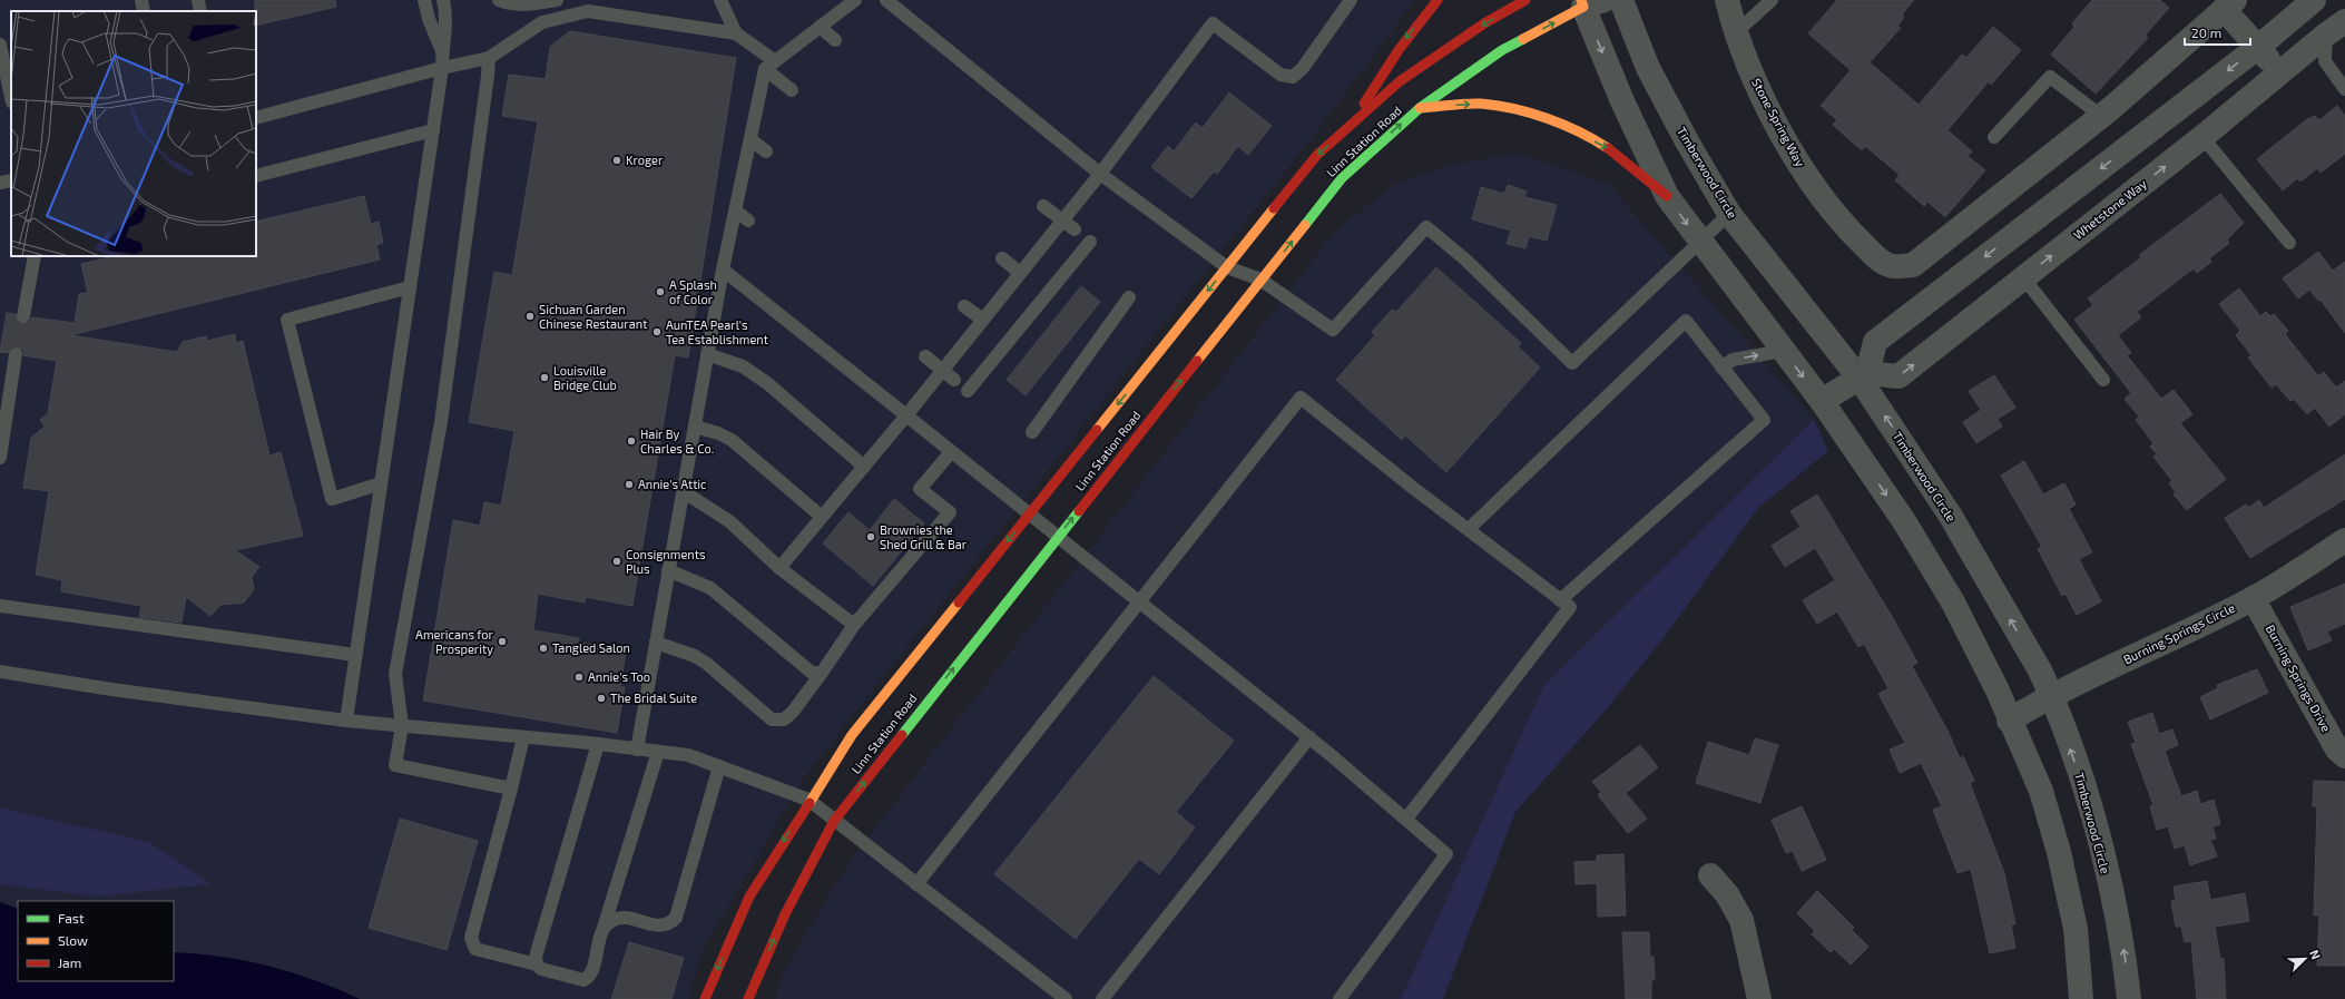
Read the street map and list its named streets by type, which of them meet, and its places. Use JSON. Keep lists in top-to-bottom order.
{
  "streets": {
    "street": [
      "Stone Spring Way",
      "Linn Station Road",
      "Timberwood Circle",
      "Whetstone Way",
      "Burning Springs Circle",
      "Burning Springs Drive"
    ]
  },
  "crossings": [
    ["Timberwood Circle", "Whetstone Way"],
    ["Timberwood Circle", "Burning Springs Circle"],
    ["Burning Springs Circle", "Burning Springs Drive"]
  ],
  "places": [
    "Kroger",
    "A Splash of Color",
    "Sichuan Garden Chinese Restaurant",
    "AunTEA Pearl's Tea Establishment",
    "Louisville Bridge Club",
    "Hair By Charles & Co.",
    "Annie's Attic",
    "Brownies the Shed Grill & Bar",
    "Consignments Plus",
    "Americans for Prosperity",
    "Tangled Salon",
    "Annie's Too",
    "The Bridal Suite"
  ],
  "legend": ["Fast", "Slow", "Jam"],
  "scale_bar": "20 m",
  "north": "top right"
}
